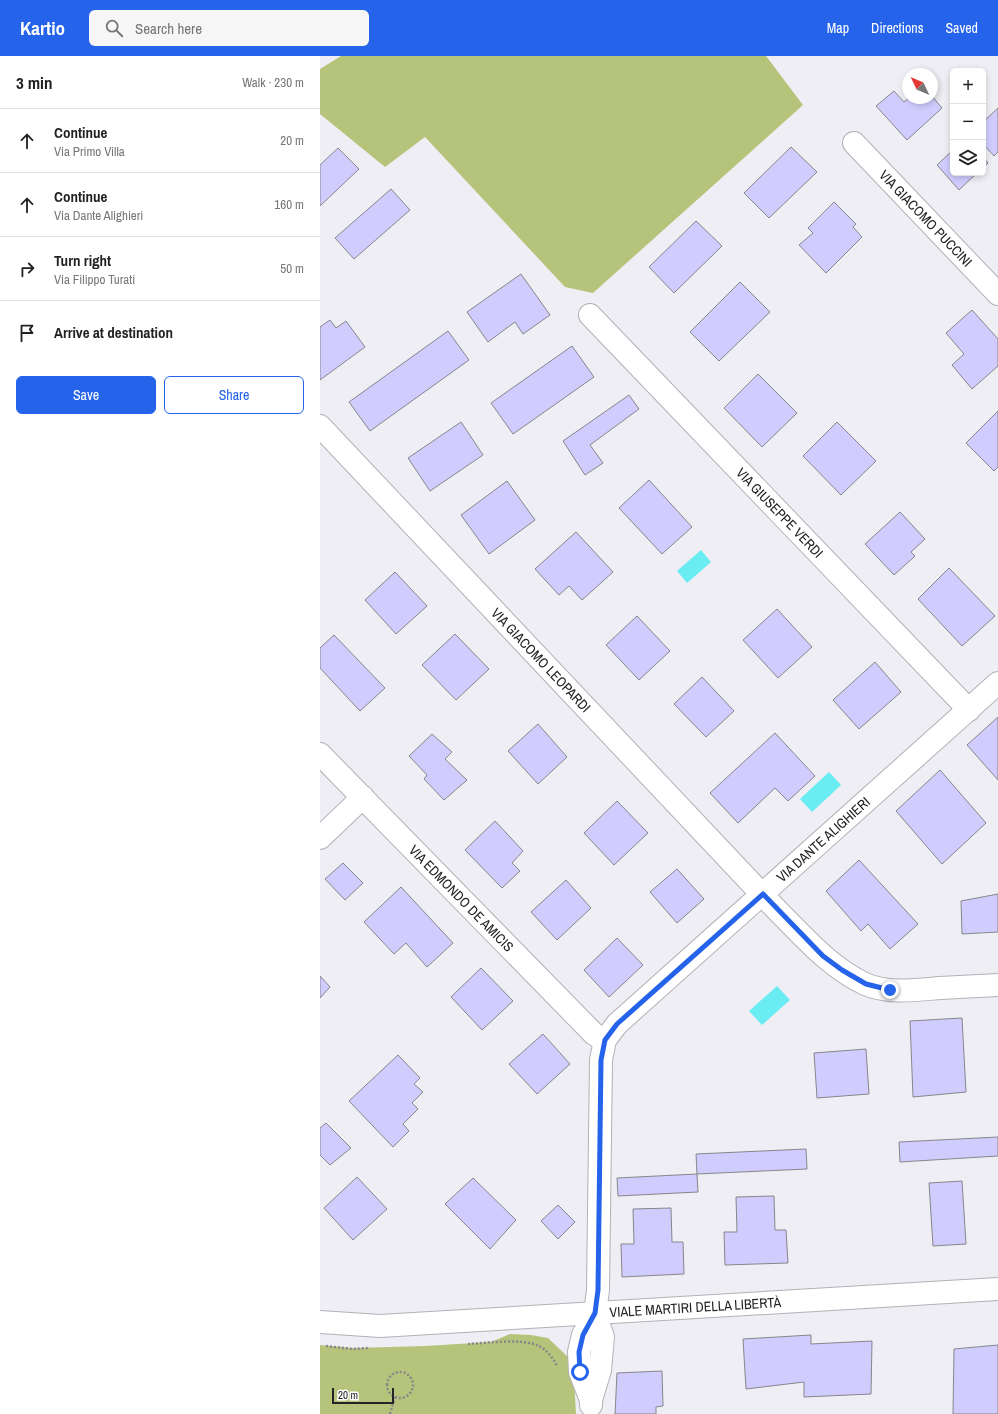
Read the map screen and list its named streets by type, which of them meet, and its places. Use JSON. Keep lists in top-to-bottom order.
{
  "streets": {
    "street": [
      "VIA GIACOMO PUCCINI",
      "VIA GIUSEPPE VERDI",
      "VIA GIACOMO LEOPARDI",
      "VIA DANTE ALIGHIERI",
      "VIA EDMONDO DE AMICIS",
      "VIALE MARTIRI DELLA LIBERTÀ"
    ]
  },
  "crossings": [
    ["VIA GIUSEPPE VERDI", "VIA DANTE ALIGHIERI"],
    ["VIA GIACOMO LEOPARDI", "VIA DANTE ALIGHIERI"],
    ["VIA DANTE ALIGHIERI", "VIA EDMONDO DE AMICIS"],
    ["VIA DANTE ALIGHIERI", "VIALE MARTIRI DELLA LIBERTÀ"]
  ],
  "scale_bar": "20 m",
  "north": "top left",
  "page": {
    "header": "Kartio",
    "search": "Search here",
    "nav": ["Map", "Directions", "Saved"],
    "heading": ["3 min", "Walk · 230 m"],
    "map_buttons": ["+", "−"],
    "list": [
      ["Continue", "Via Primo Villa", "20 m"],
      ["Continue", "Via Dante Alighieri", "160 m"],
      ["Turn right", "Via Filippo Turati", "50 m"],
      "Arrive at destination"
    ],
    "buttons": ["Save", "Share"],
    "scale": "20 m"
  }
}
